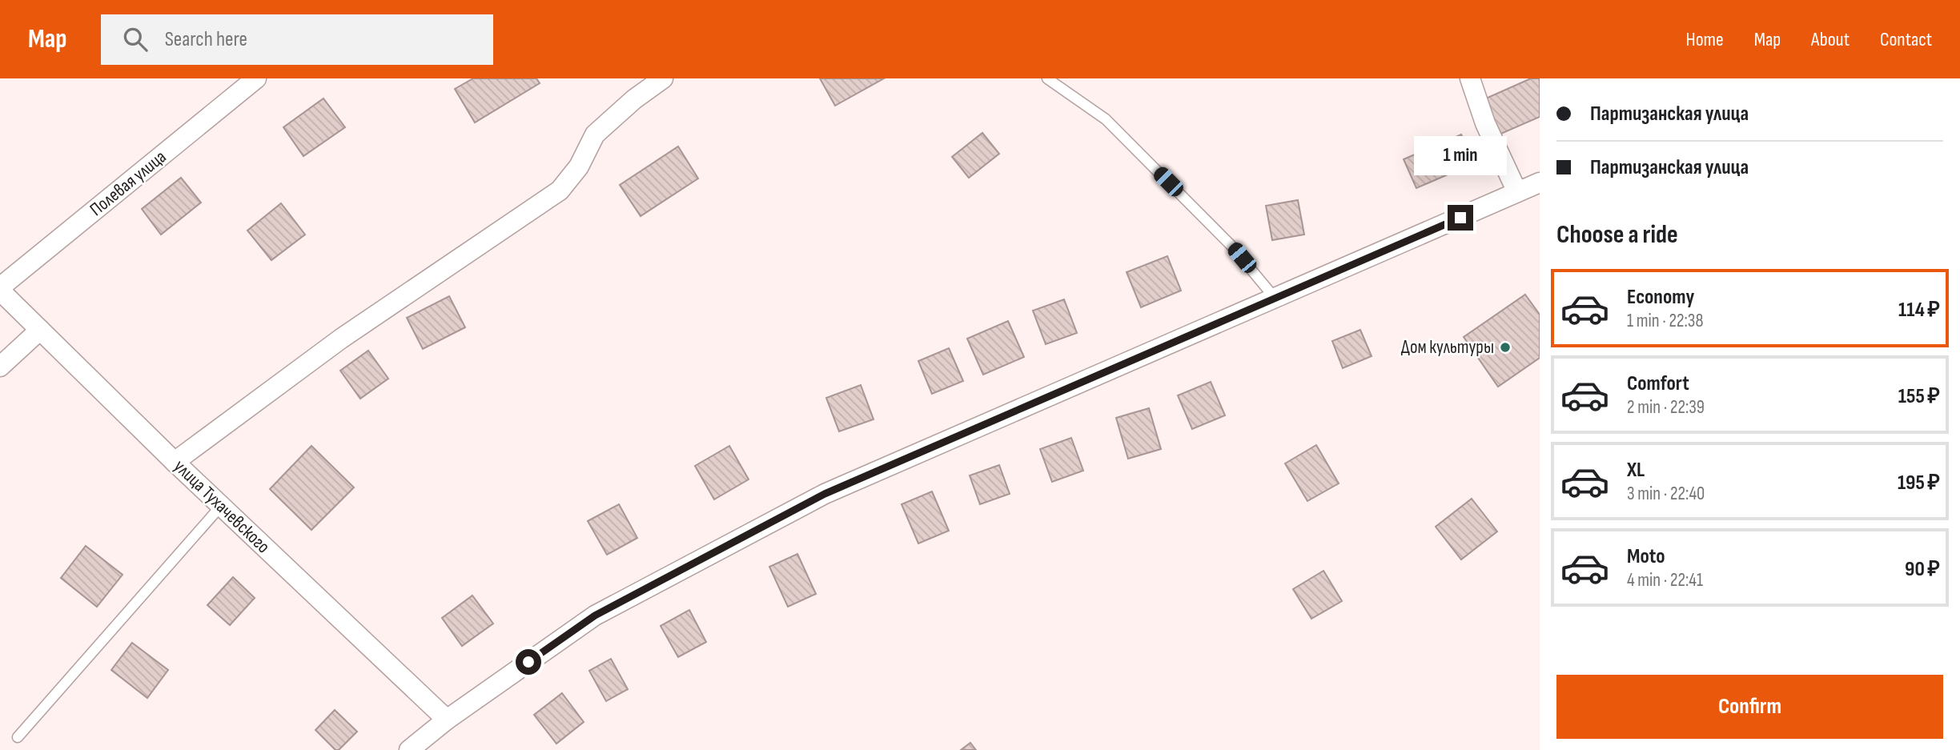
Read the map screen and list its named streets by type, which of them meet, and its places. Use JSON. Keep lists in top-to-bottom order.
{
  "streets": {
    "street": ["Полевая улица", "улица Тухачевского"]
  },
  "crossings": [
    ["Полевая улица", "улица Тухачевского"]
  ],
  "places": ["Дом культуры"],
  "page": {
    "header": "Map",
    "search": "Search here",
    "nav": [
      "Home",
      "Map",
      "About",
      "Contact"
    ],
    "banner": ["Партизанская улица", "Партизанская улица"],
    "bubble": "1 min",
    "heading": "Choose a ride",
    "list": [
      {
        "name": "Economy",
        "note": "1 min · 22:38",
        "value": "114 ₽"
      },
      {
        "name": "Comfort",
        "note": "2 min · 22:39",
        "value": "155 ₽"
      },
      {
        "name": "XL",
        "note": "3 min · 22:40",
        "value": "195 ₽"
      },
      {
        "name": "Moto",
        "note": "4 min · 22:41",
        "value": "90 ₽"
      }
    ],
    "buttons": "Confirm"
  }
}
